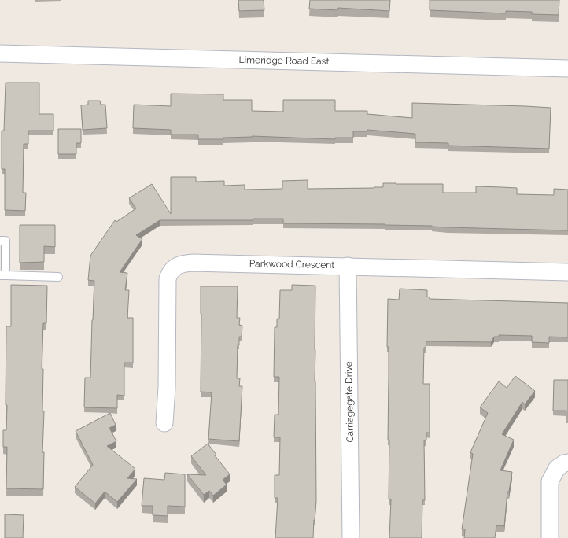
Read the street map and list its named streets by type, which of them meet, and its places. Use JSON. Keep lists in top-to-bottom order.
{
  "streets": {
    "street": ["Limeridge Road East", "Parkwood Crescent", "Carriagegate Drive"]
  },
  "crossings": [
    ["Parkwood Crescent", "Carriagegate Drive"]
  ]
}
